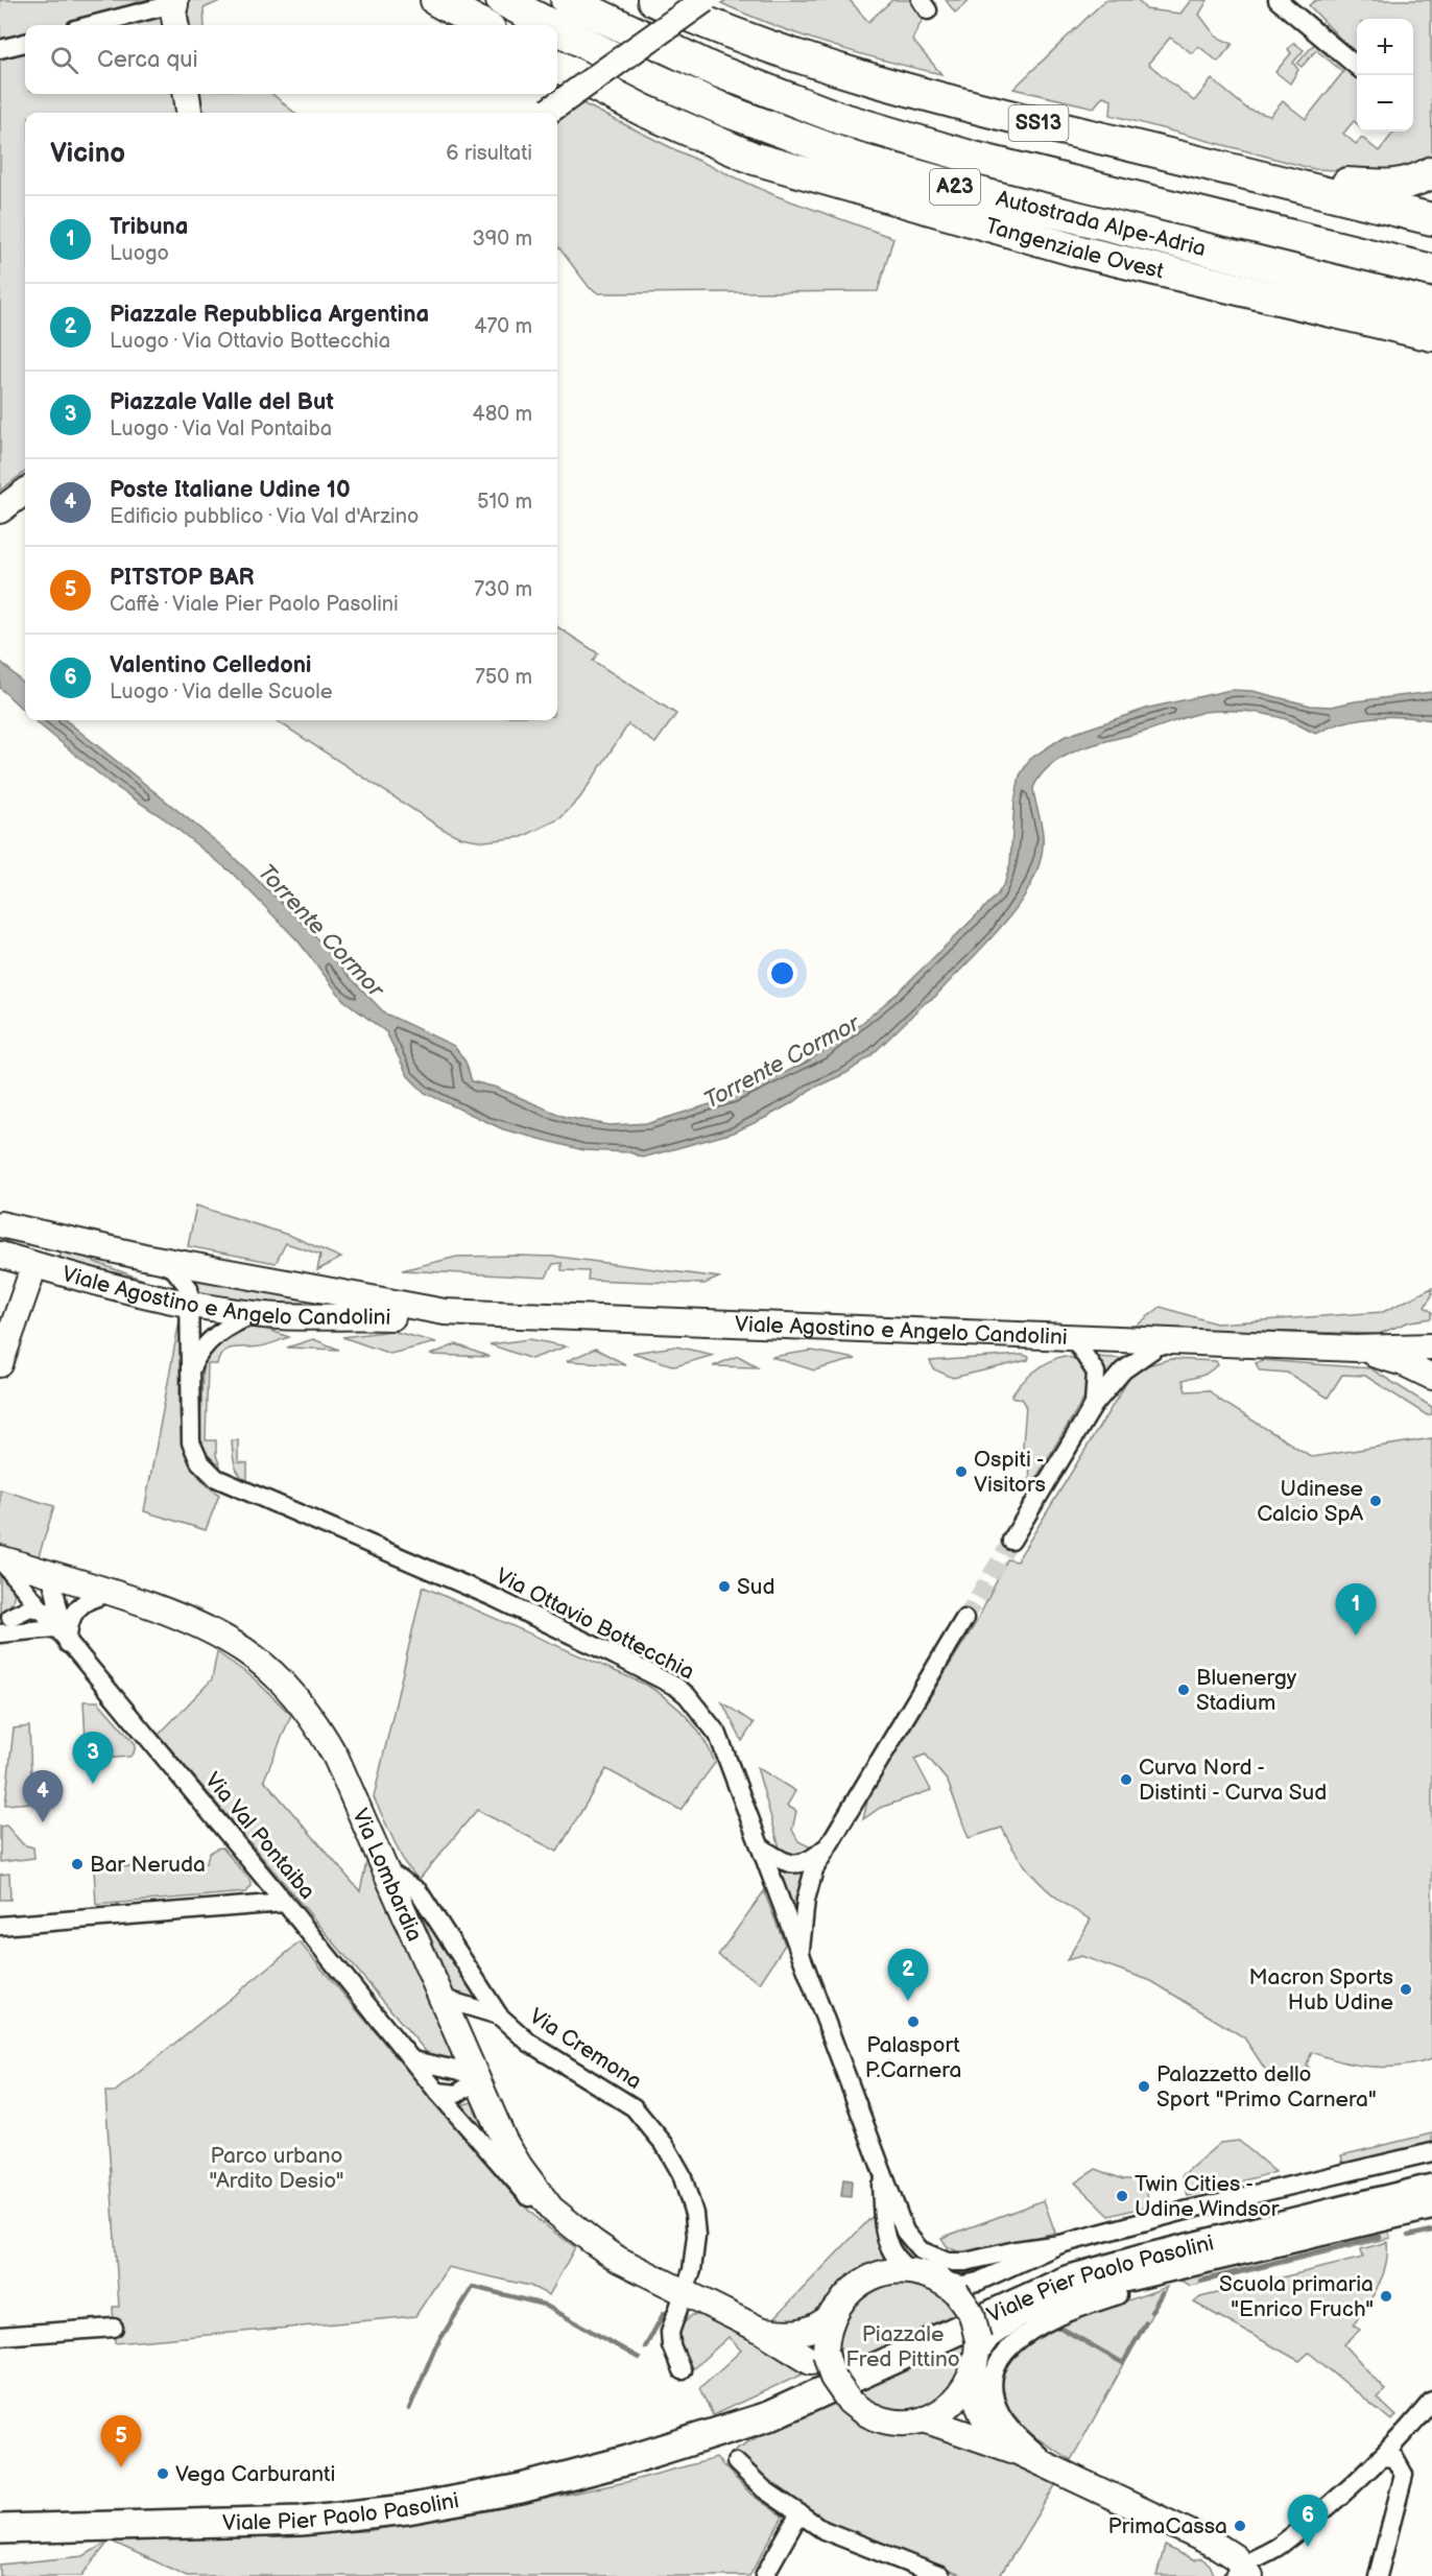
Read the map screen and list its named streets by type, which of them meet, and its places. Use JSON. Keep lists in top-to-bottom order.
{
  "streets": {
    "highway": [
      "SS13",
      "A23",
      "Autostrada Alpe-Adria",
      "Tangenziale Ovest"
    ],
    "main road": ["Viale Pier Paolo Pasolini"],
    "street": [
      "Viale Agostino e Angelo Candolini",
      "Via Ottavio Bottecchia",
      "Via Val Pontaiba",
      "Via Lombardia",
      "Via Cremona"
    ]
  },
  "crossings": [
    ["Viale Agostino e Angelo Candolini", "Via Ottavio Bottecchia"],
    ["Via Ottavio Bottecchia", "Via Lombardia"],
    ["Via Val Pontaiba", "Via Lombardia"],
    ["Via Lombardia", "Via Cremona"]
  ],
  "water": ["Torrente Cormor"],
  "parks": ["Parco urbano \"Ardito Desio\"", "Piazzale Fred Pittino"],
  "places": [
    "Ospiti - Visitors",
    "Udinese Calcio SpA",
    "Sud",
    "Bluenergy Stadium",
    "Curva Nord - Distinti - Curva Sud",
    "Bar Neruda",
    "Macron Sports Hub Udine",
    "Palasport P.Carnera",
    "Palazzetto dello Sport \"Primo Carnera\"",
    "Twin Cities - Udine Windsor",
    "Scuola primaria \"Enrico Fruch\"",
    "Vega Carburanti",
    "PrimaCassa"
  ],
  "page": {
    "map_buttons": ["+", "−"],
    "search": "Cerca qui",
    "heading": ["Vicino", "6 risultati"],
    "list": [
      {
        "mark": "1",
        "name": "Tribuna",
        "note": "Luogo",
        "value": "390 m"
      },
      {
        "mark": "2",
        "name": "Piazzale Repubblica Argentina",
        "note": "Luogo · Via Ottavio Bottecchia",
        "value": "470 m"
      },
      {
        "mark": "3",
        "name": "Piazzale Valle del But",
        "note": "Luogo · Via Val Pontaiba",
        "value": "480 m"
      },
      {
        "mark": "4",
        "name": "Poste Italiane Udine 10",
        "note": "Edificio pubblico · Via Val d'Arzino",
        "value": "510 m"
      },
      {
        "mark": "5",
        "name": "PITSTOP BAR",
        "note": "Caffè · Viale Pier Paolo Pasolini",
        "value": "730 m"
      },
      {
        "mark": "6",
        "name": "Valentino Celledoni",
        "note": "Luogo · Via delle Scuole",
        "value": "750 m"
      }
    ],
    "pins": [
      "1",
      "3",
      "4",
      "2",
      "5",
      "6"
    ]
  }
}
